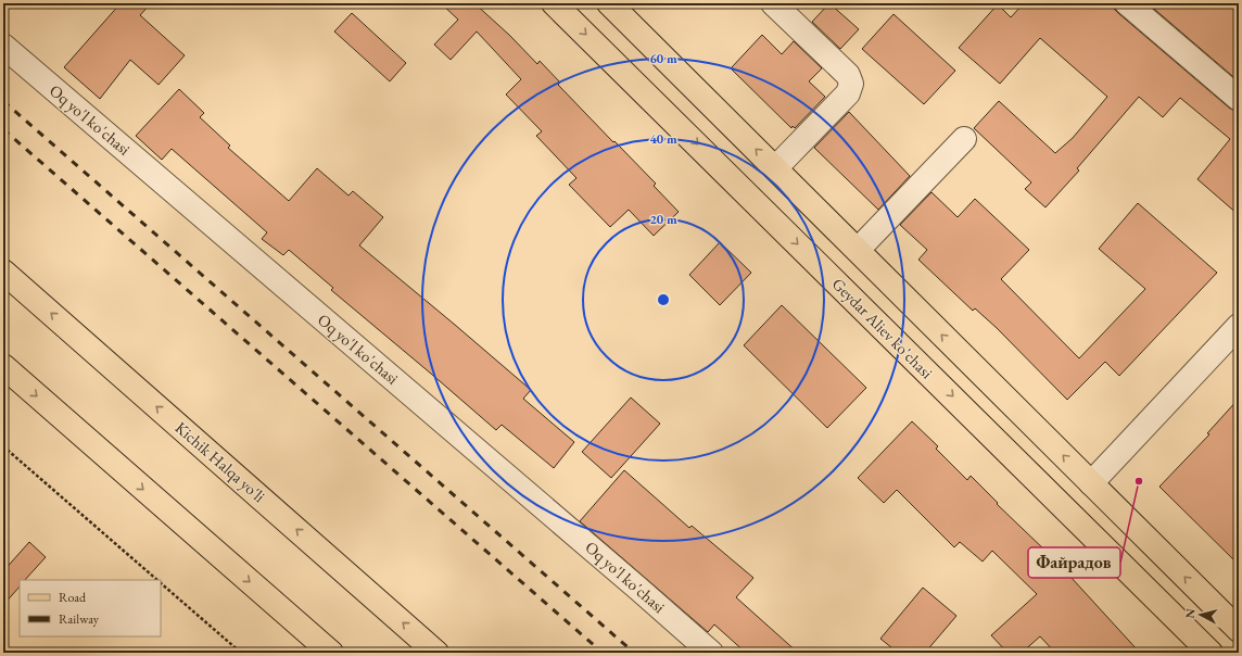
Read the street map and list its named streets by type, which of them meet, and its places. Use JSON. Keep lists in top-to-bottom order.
{
  "streets": {
    "main road": ["Geydar Aliev ko'chasi", "Kichik Halqa yo'li"],
    "street": ["Oq yo'l ko'chasi"]
  },
  "places": ["Файрадов"],
  "legend": ["Road", "Railway"],
  "north": "left",
  "rings": ["60 m", "40 m", "20 m"]
}
